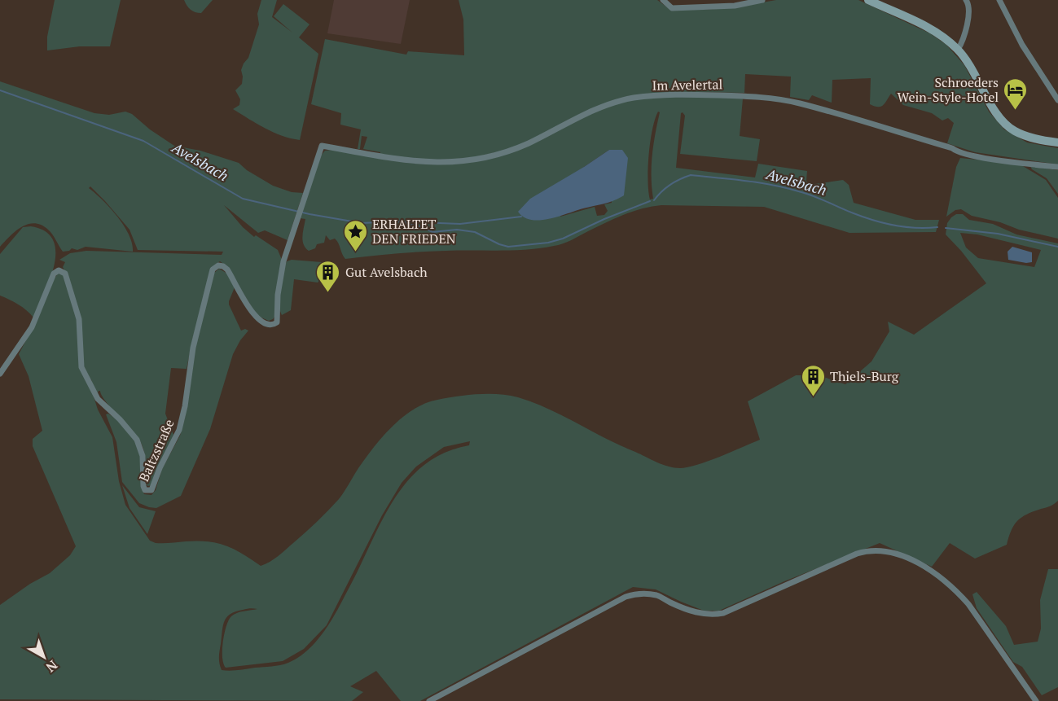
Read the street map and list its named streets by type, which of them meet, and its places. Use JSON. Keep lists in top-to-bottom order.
{
  "streets": {
    "street": ["Im Avelertal", "Baltzstraße"]
  },
  "crossings": [
    ["Im Avelertal", "Baltzstraße"]
  ],
  "water": ["Avelsbach"],
  "places": {
    "hotel": ["Schroeders Wein-Style-Hotel"],
    "place": ["ERHALTET DEN FRIEDEN"],
    "building": ["Gut Avelsbach", "Thiels-Burg"]
  },
  "north": "bottom right"
}
